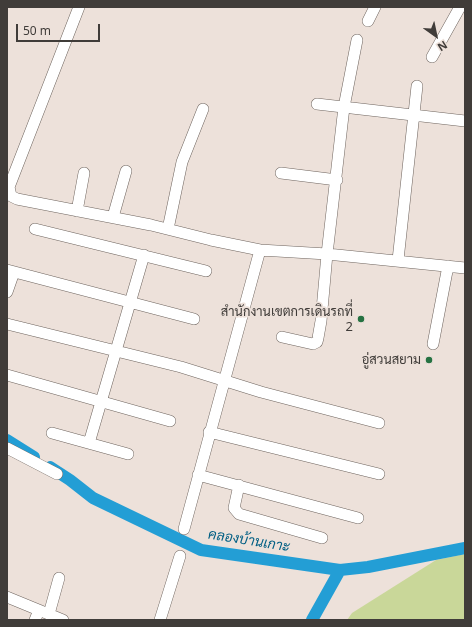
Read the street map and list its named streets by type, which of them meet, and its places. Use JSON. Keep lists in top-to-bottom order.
{
  "water": ["คลองบ้านเกาะ"],
  "places": ["สำนักงานเขตการเดินรถที่ 2", "อู่สวนสยาม"],
  "scale_bar": "50 m",
  "north": "bottom right"
}
